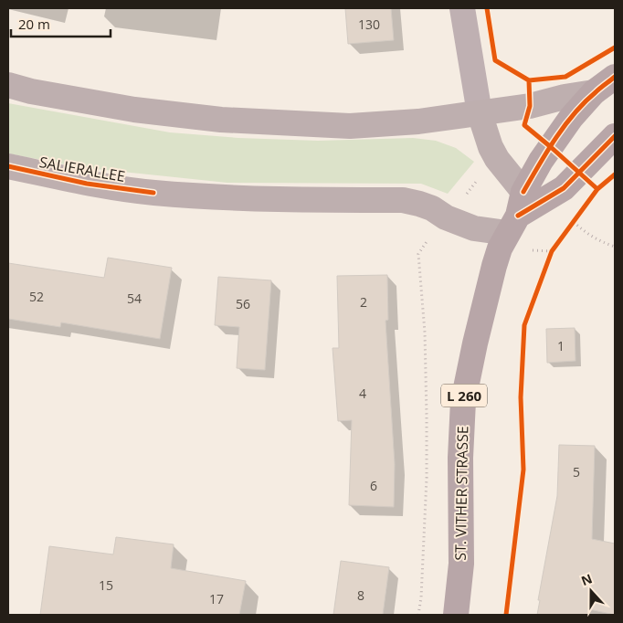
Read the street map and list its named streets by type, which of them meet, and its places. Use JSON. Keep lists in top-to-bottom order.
{
  "streets": {
    "main road": ["L 260", "ST. VITHER STRASSE"],
    "street": ["SALIERALLEE"]
  },
  "crossings": [
    ["SALIERALLEE", "L 260"],
    ["SALIERALLEE", "ST. VITHER STRASSE"],
    ["L 260", "ST. VITHER STRASSE"]
  ],
  "house_numbers": [
    "130",
    "52",
    "54",
    "2",
    "56",
    "1",
    "4",
    "5",
    "6",
    "15",
    "8",
    "17"
  ],
  "scale_bar": "20 m",
  "north": "top"
}
